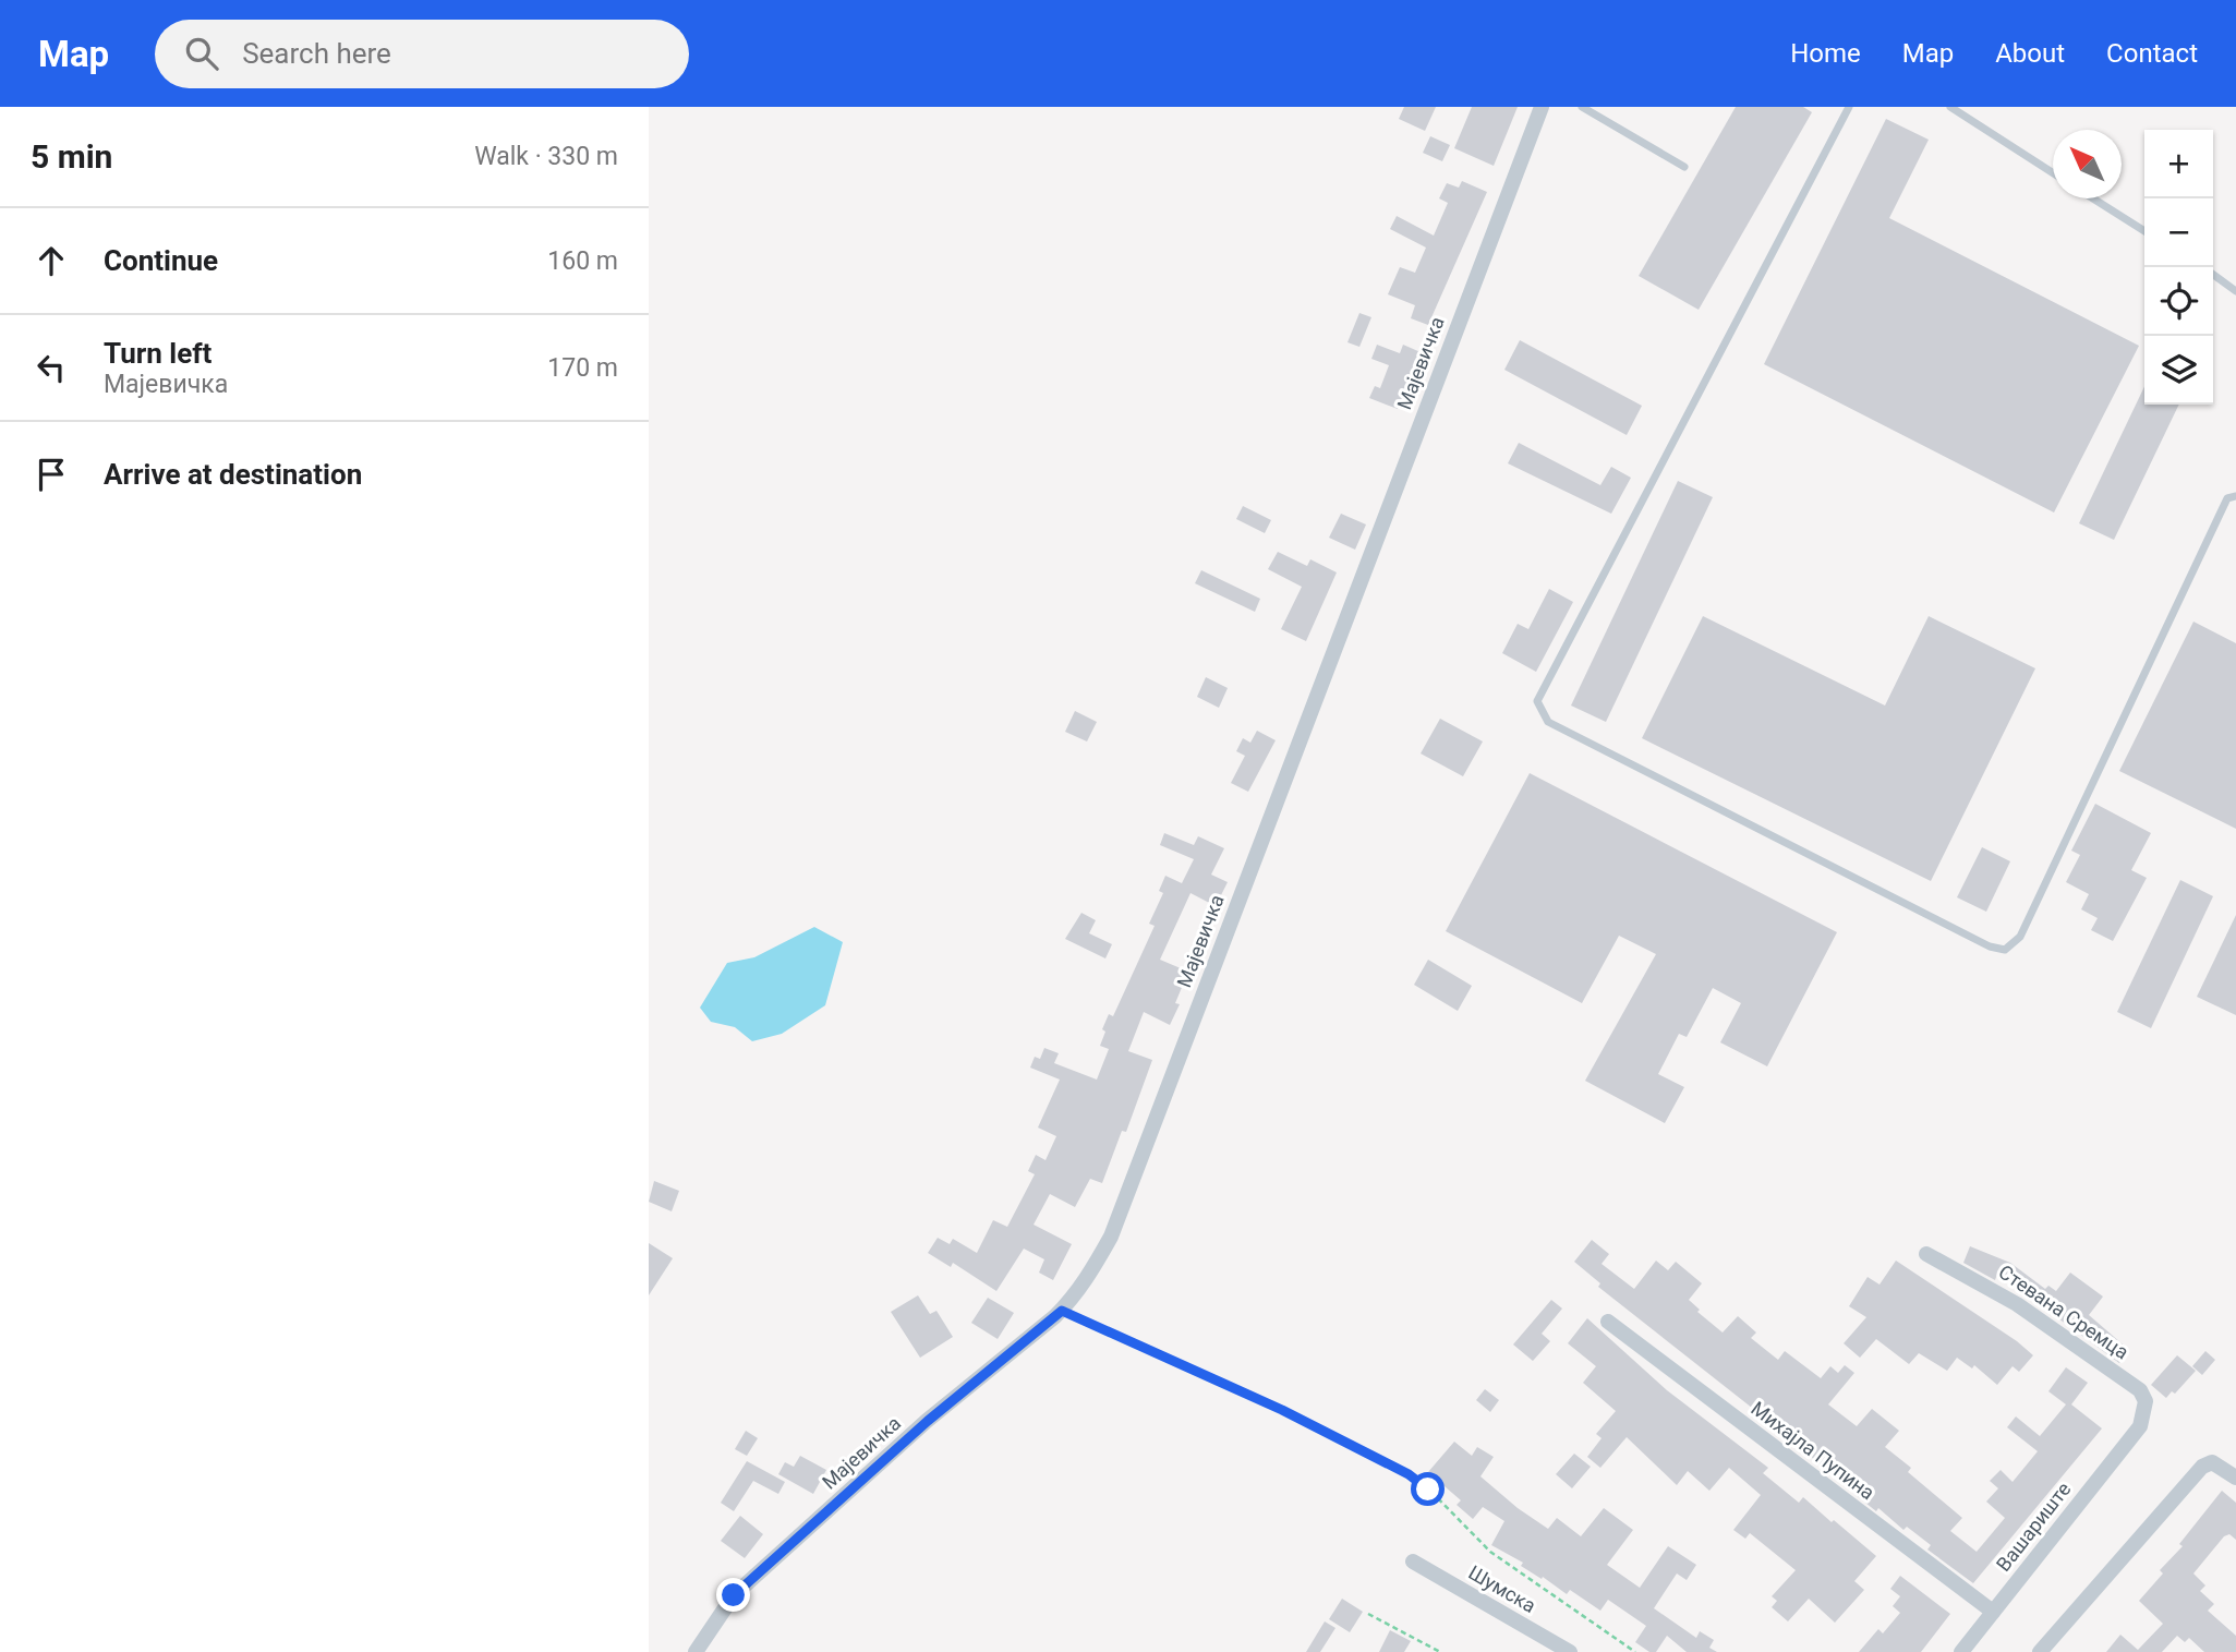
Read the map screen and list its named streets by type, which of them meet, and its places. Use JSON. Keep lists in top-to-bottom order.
{
  "streets": {
    "street": [
      "Мајевичка",
      "Стевана Сремца",
      "Михајла Пупина",
      "Вашариште",
      "Шумска"
    ]
  },
  "crossings": [
    ["Стевана Сремца", "Вашариште"],
    ["Михајла Пупина", "Вашариште"]
  ],
  "north": "top left",
  "page": {
    "header": "Map",
    "search": "Search here",
    "nav": [
      "Home",
      "Map",
      "About",
      "Contact"
    ],
    "heading": ["5 min", "Walk · 330 m"],
    "map_buttons": ["+", "−"],
    "list": [
      ["Continue", "160 m"],
      ["Turn left", "Мајевичка", "170 m"],
      "Arrive at destination"
    ]
  }
}
